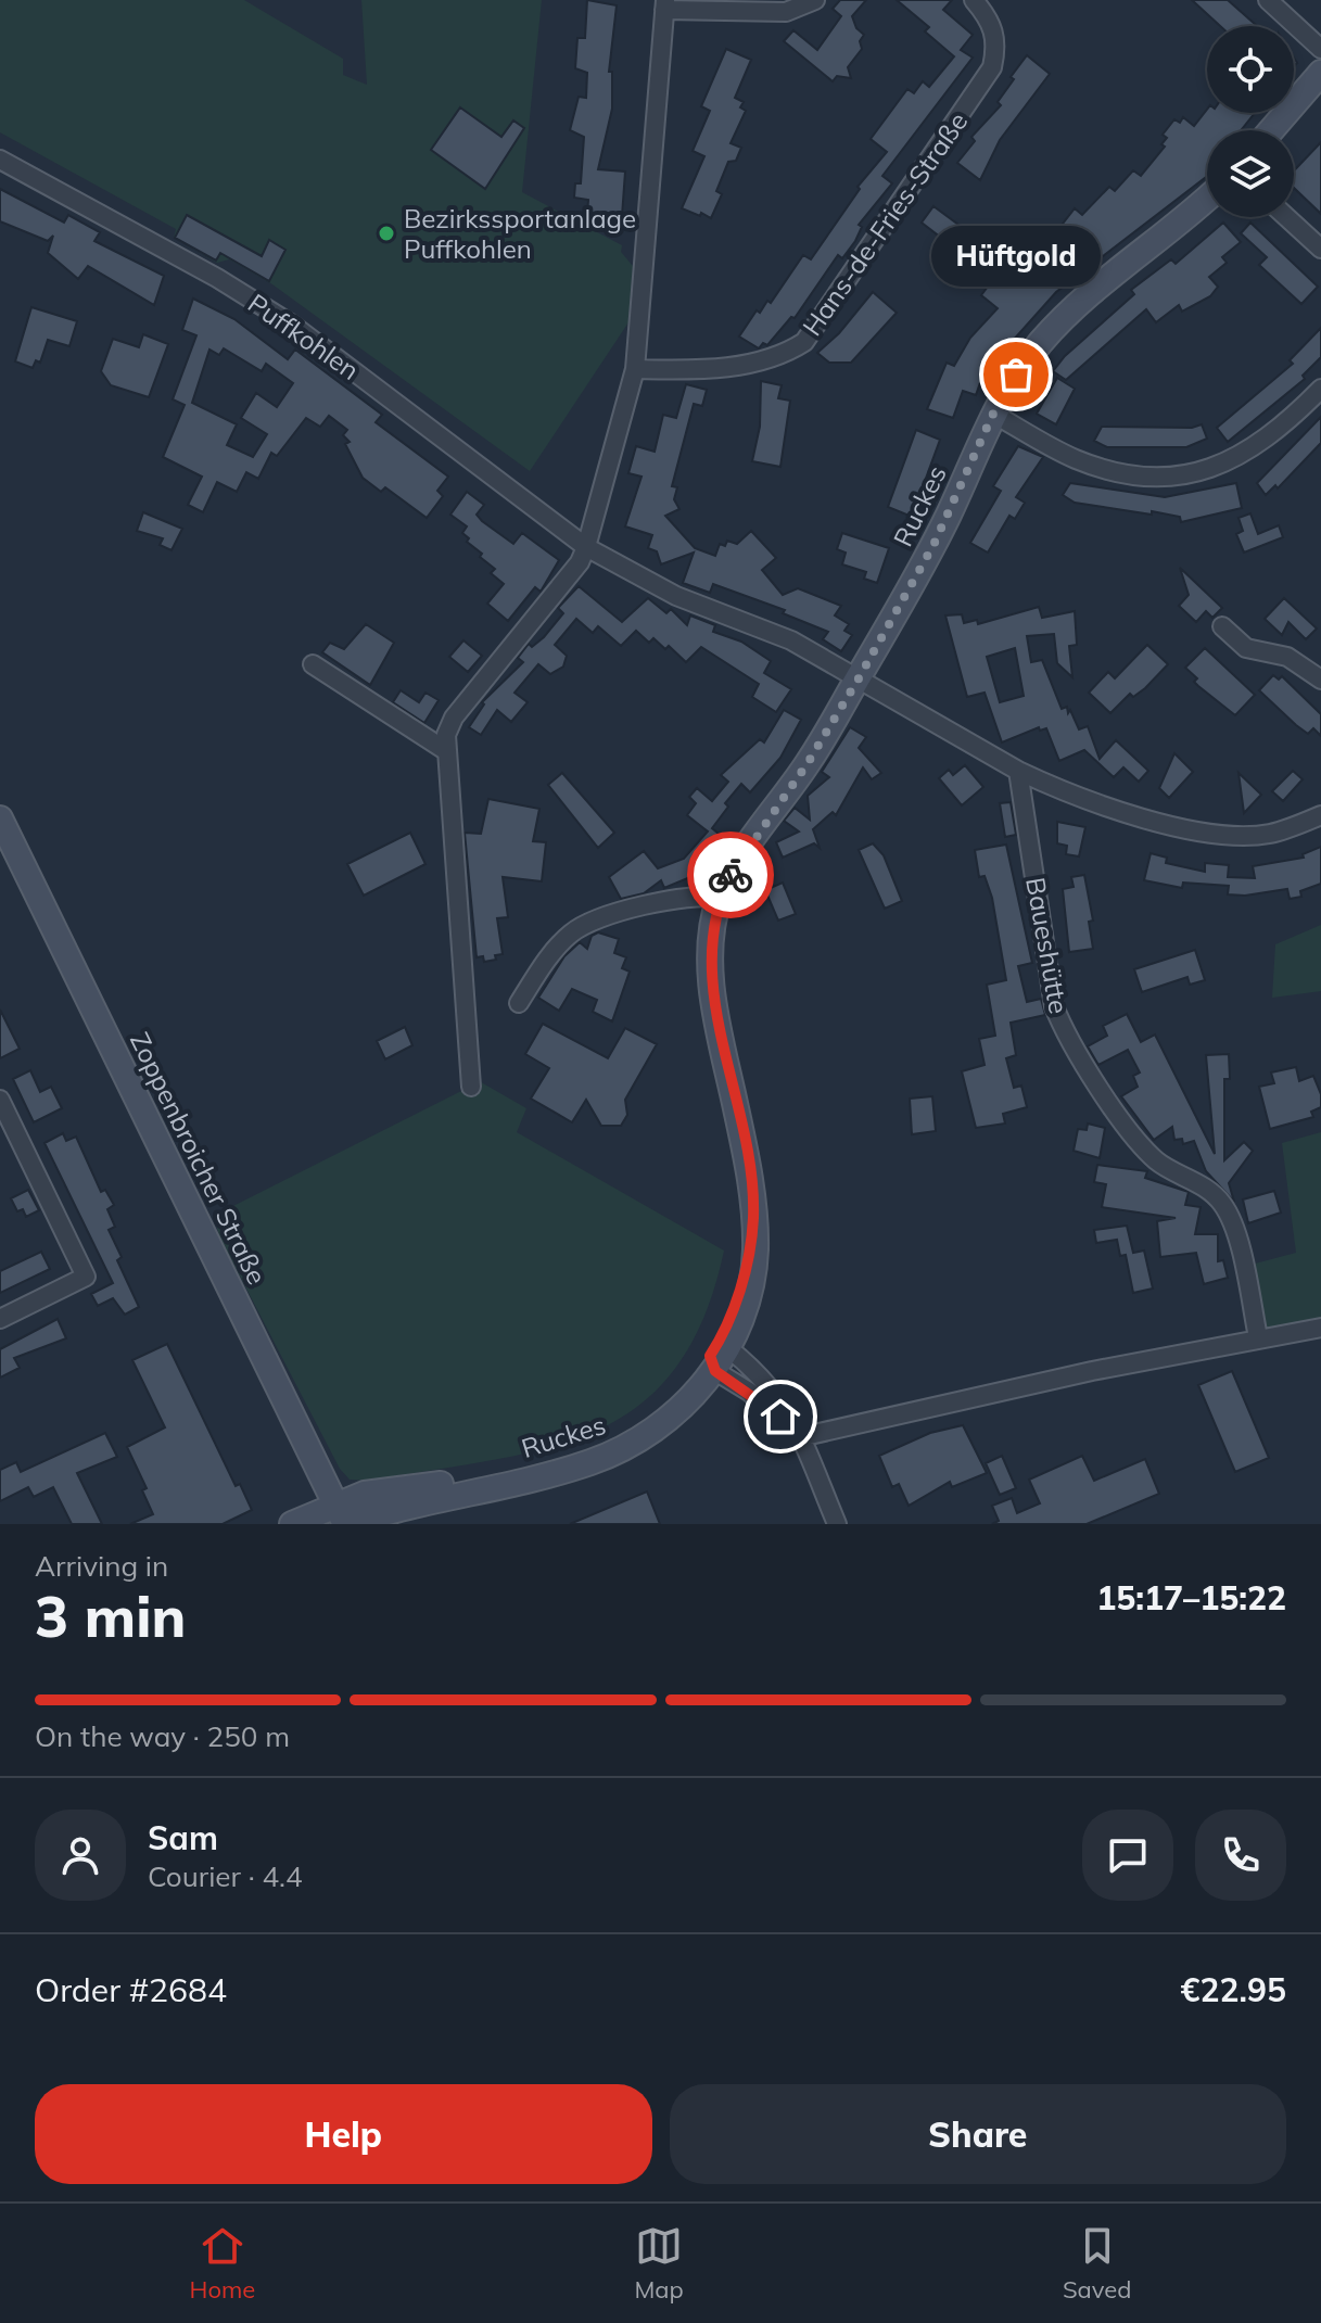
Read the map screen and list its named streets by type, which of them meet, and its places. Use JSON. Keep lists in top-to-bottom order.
{
  "streets": {
    "main road": ["Ruckes", "Zoppenbroicher Straße"],
    "street": ["Hans-de-Fries-Straße", "Puffkohlen", "Baueshütte"]
  },
  "crossings": [
    ["Puffkohlen", "Ruckes"],
    ["Ruckes", "Zoppenbroicher Straße"]
  ],
  "places": ["Bezirkssportanlage Puffkohlen", "Hüftgold"],
  "page": {
    "bubble": "Hüftgold",
    "heading": ["3 min", "Arriving in", "15:17–15:22"],
    "panel": [
      "Sam",
      "Courier · 4.4",
      "Order #2684",
      "€22.95"
    ],
    "bar": "On the way · 250 m",
    "buttons": ["Help", "Share"],
    "tabs": ["Home", "Map", "Saved"]
  }
}
